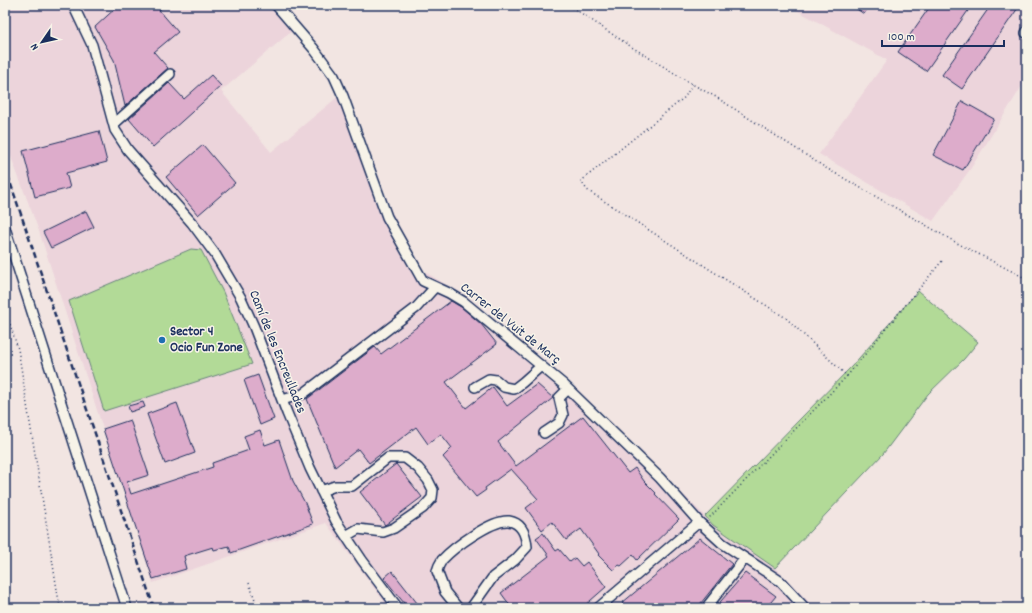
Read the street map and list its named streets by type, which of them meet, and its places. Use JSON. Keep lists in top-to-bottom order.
{
  "streets": {
    "street": ["Carrer del Vuit de Març", "Camí de les Encreullades"]
  },
  "places": ["Sector 4 Ocio Fun Zone"],
  "scale_bar": "100 m",
  "north": "bottom left"
}
